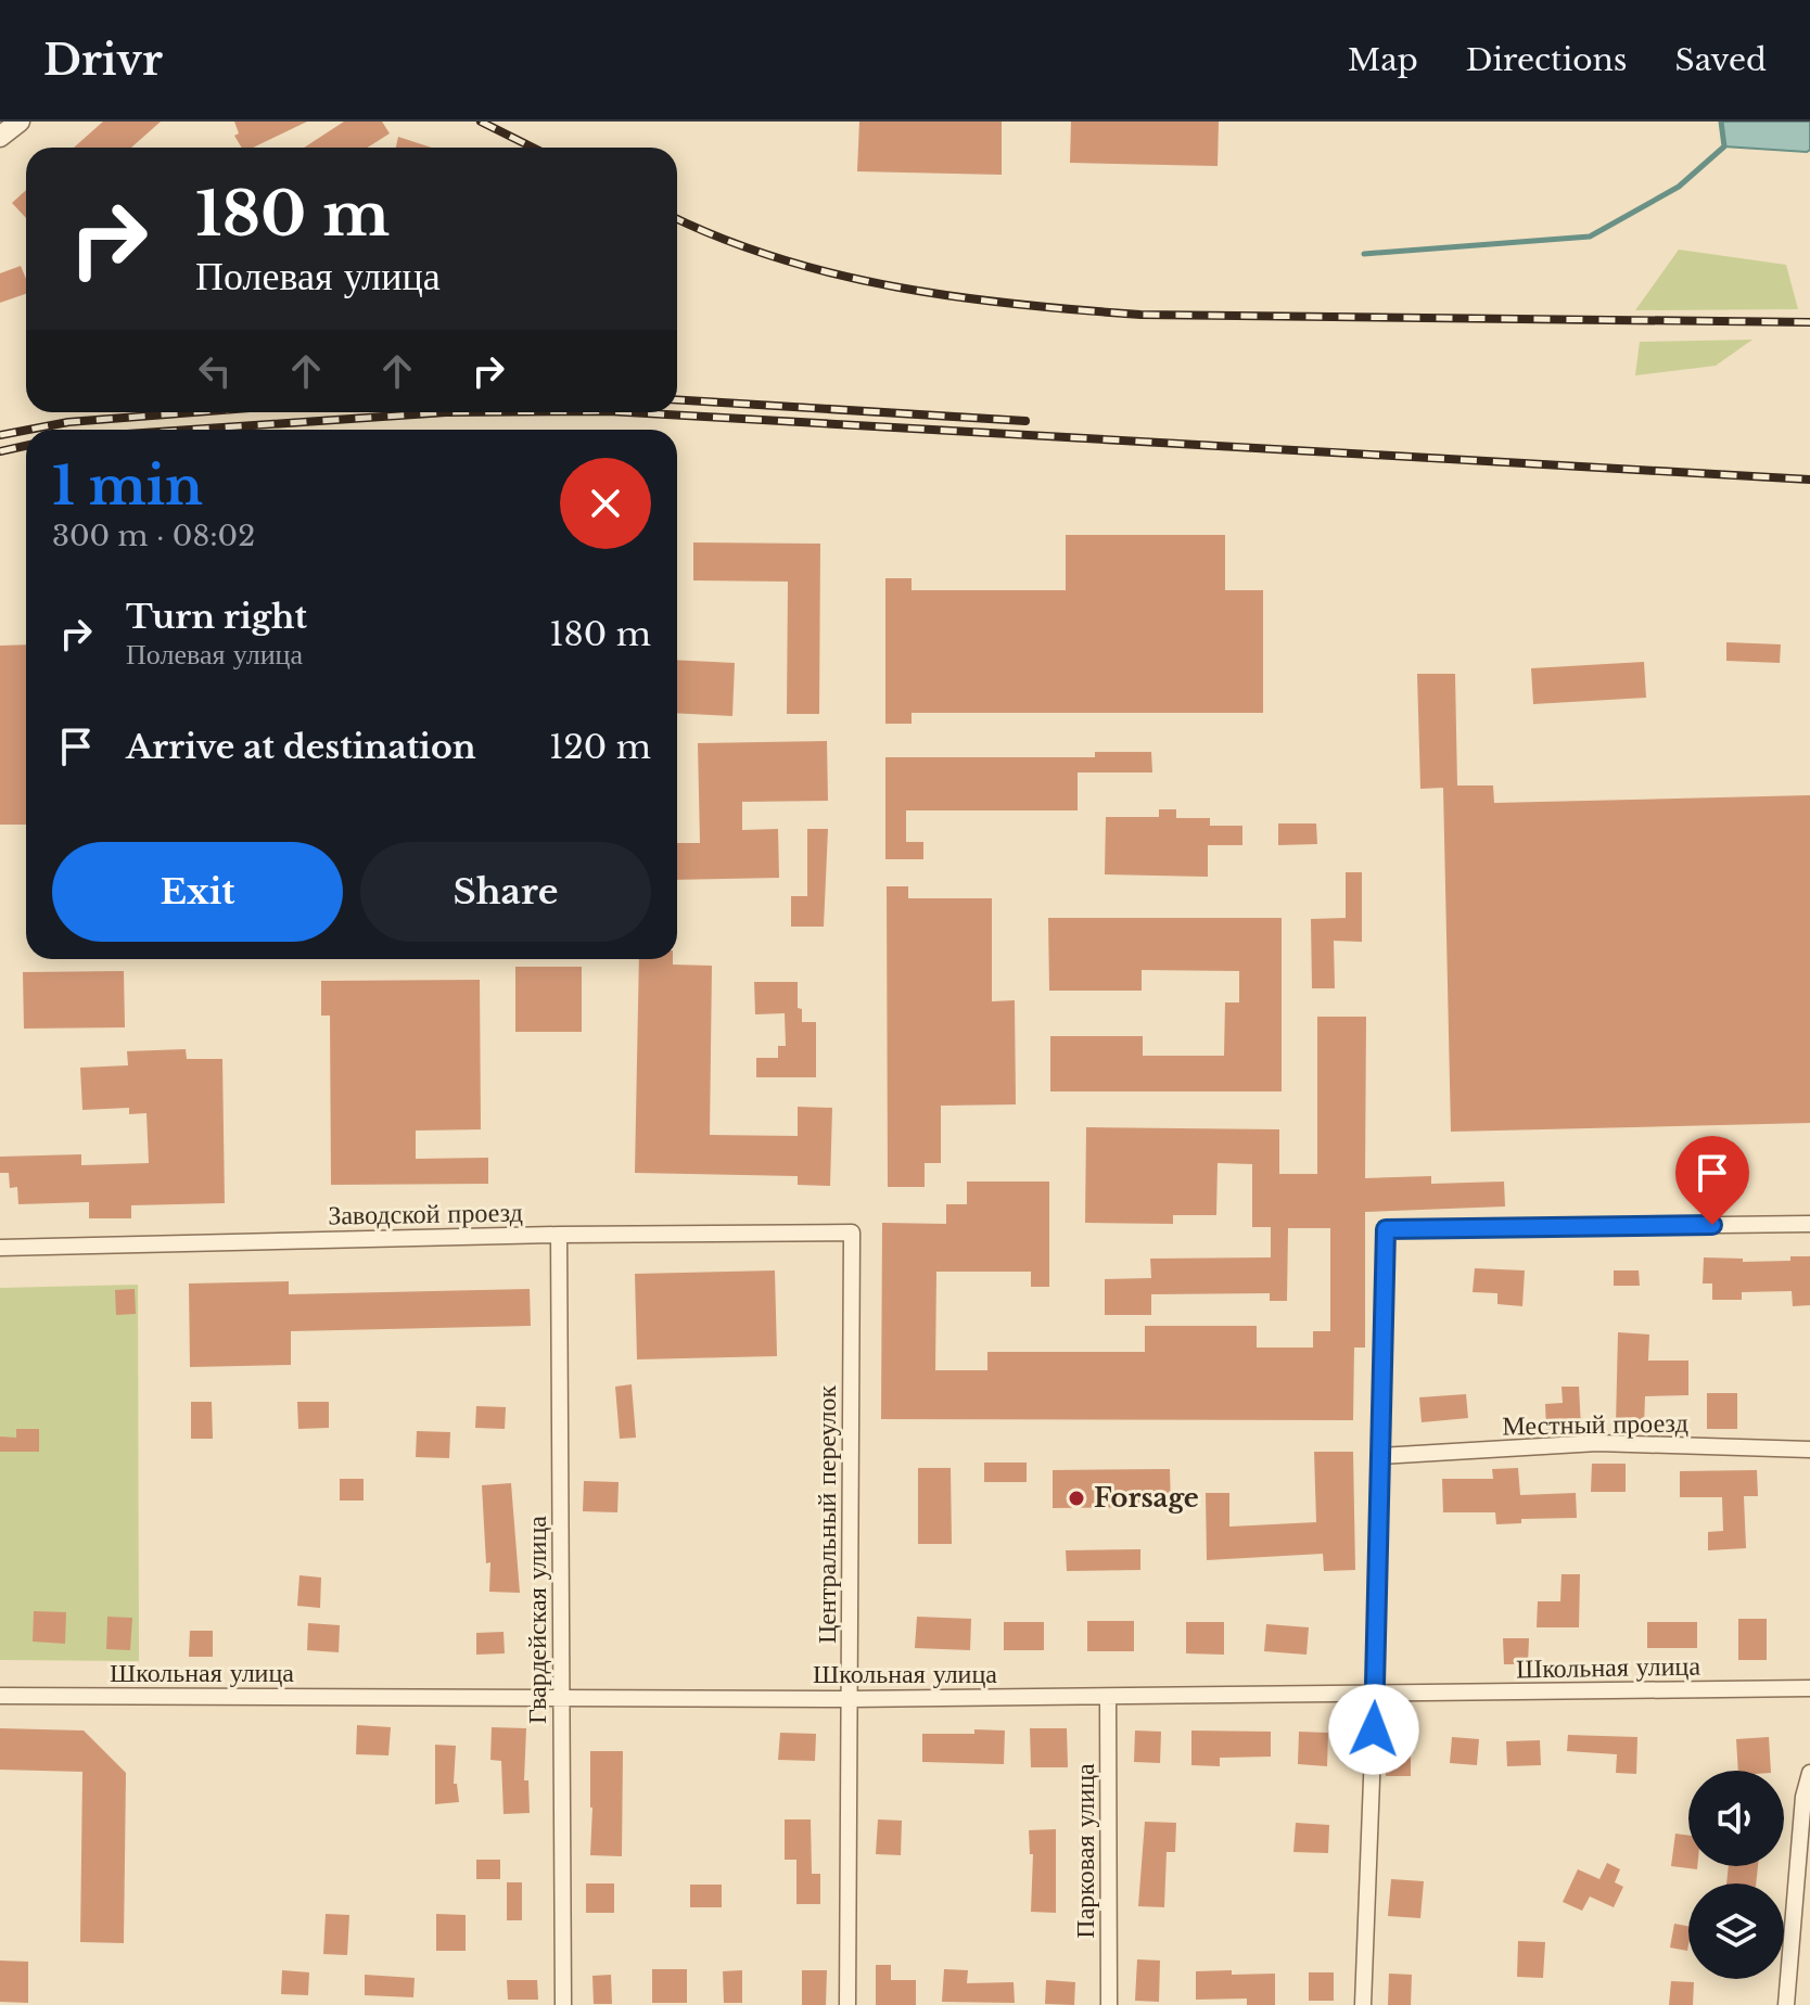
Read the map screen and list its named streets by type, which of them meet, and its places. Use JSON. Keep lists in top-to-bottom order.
{
  "streets": {
    "street": [
      "Заводской проезд",
      "Местный проезд",
      "Центральный переулок",
      "Гвардейская улица",
      "Школьная улица",
      "Парковая улица"
    ]
  },
  "crossings": [
    ["Заводской проезд", "Центральный переулок"],
    ["Заводской проезд", "Гвардейская улица"],
    ["Центральный переулок", "Школьная улица"],
    ["Гвардейская улица", "Школьная улица"],
    ["Школьная улица", "Парковая улица"]
  ],
  "places": ["Forsage"],
  "page": {
    "header": "Drivr",
    "nav": ["Map", "Directions", "Saved"],
    "turn": ["180 m", "Полевая улица"],
    "heading": ["1 min", "300 m · 08:02"],
    "list": [
      {
        "name": "Turn right",
        "note": "Полевая улица",
        "value": "180 m"
      },
      {
        "name": "Arrive at destination",
        "value": "120 m"
      }
    ],
    "buttons": ["Exit", "Share"]
  }
}
